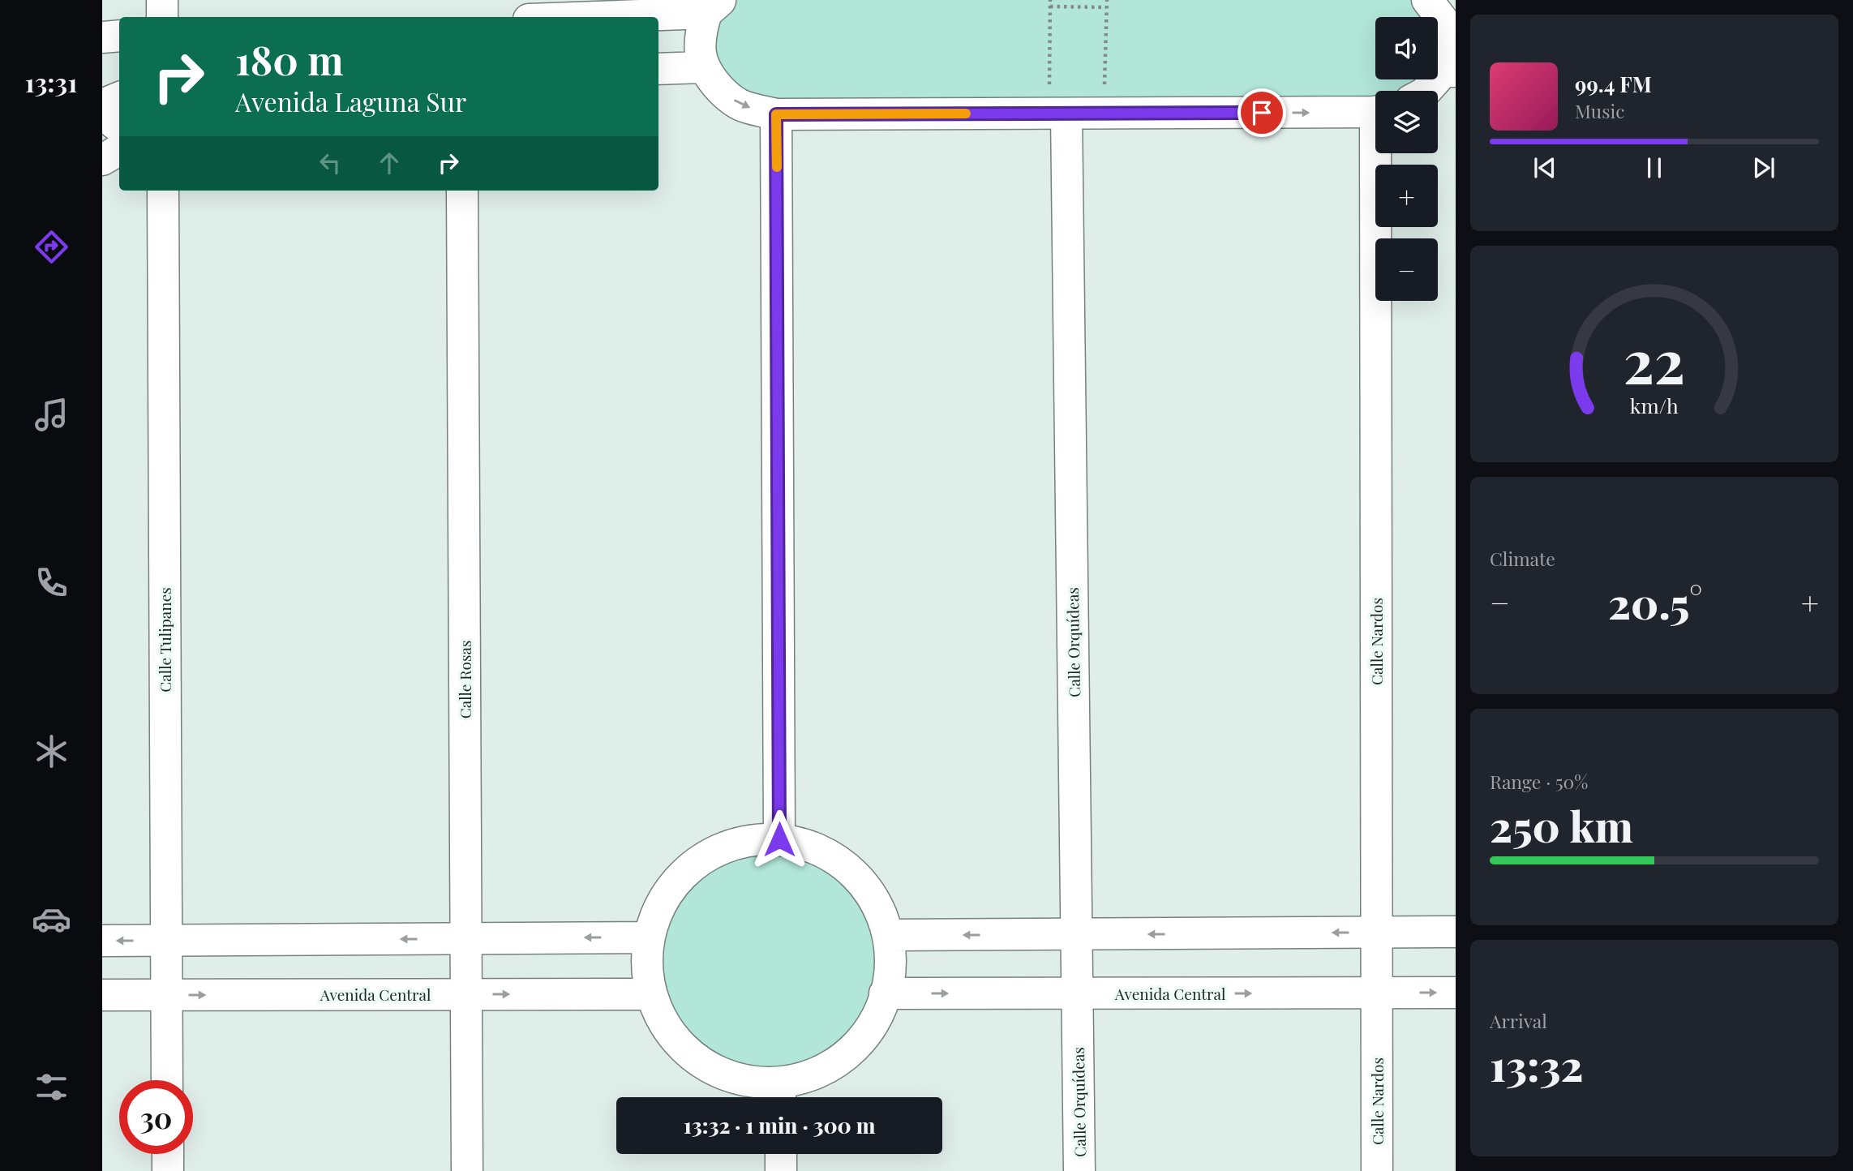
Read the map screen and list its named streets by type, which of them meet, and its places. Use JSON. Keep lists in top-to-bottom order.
{
  "streets": {
    "street": [
      "Calle Tulipanes",
      "Calle Nardos",
      "Calle Orquídeas",
      "Calle Rosas",
      "Avenida Central"
    ]
  },
  "crossings": [
    ["Calle Tulipanes", "Avenida Central"],
    ["Calle Nardos", "Avenida Central"],
    ["Calle Orquídeas", "Avenida Central"],
    ["Calle Rosas", "Avenida Central"]
  ],
  "page": {
    "tabs": "13:31",
    "map_buttons": ["+", "−"],
    "turn": ["180 m", "Avenida Laguna Sur"],
    "song": ["99.4 FM", "Music"],
    "tile": [
      "Climate",
      ["Range · 50%", "250 km"],
      ["Arrival", "13:32"]
    ],
    "heat": ["−", "20.5°", "+"],
    "limit": "30",
    "trip": "13:32 · 1 min · 300 m",
    "gauge": ["22", "km/h"]
  }
}
